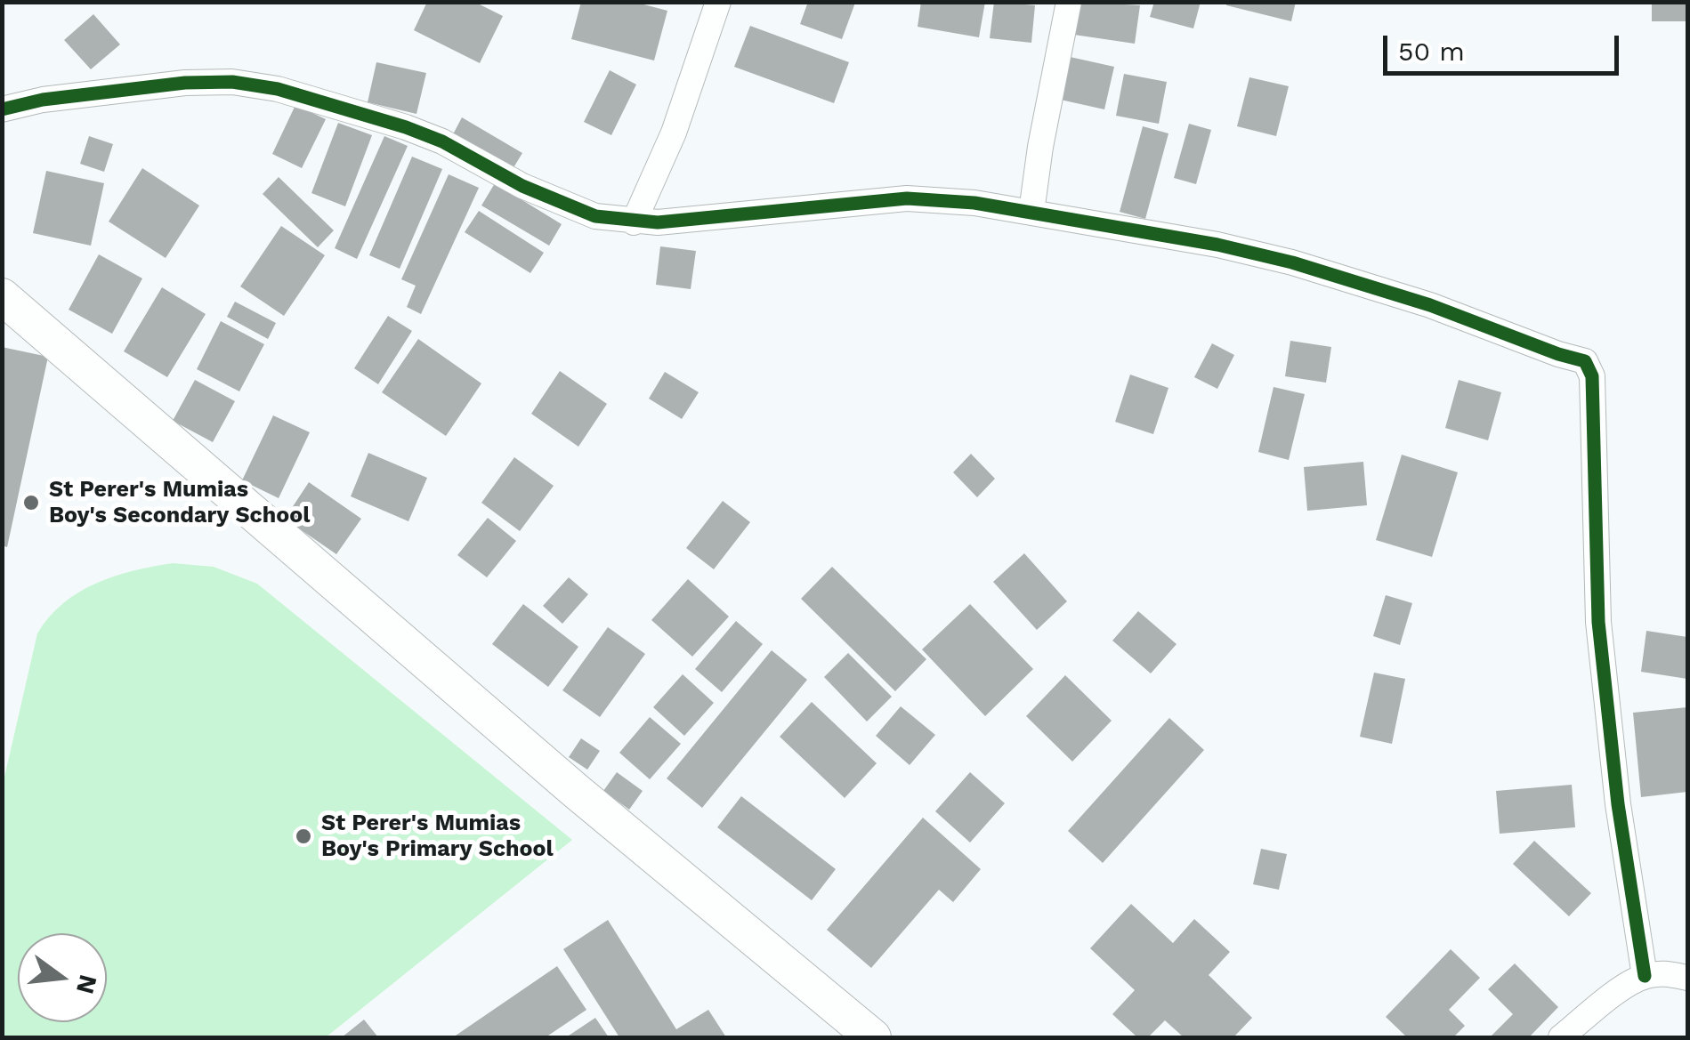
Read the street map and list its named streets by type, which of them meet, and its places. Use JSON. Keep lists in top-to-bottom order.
{
  "places": ["St Perer's Mumias Boy's Secondary School", "St Perer's Mumias Boy's Primary School"],
  "scale_bar": "50 m",
  "north": "right"
}
